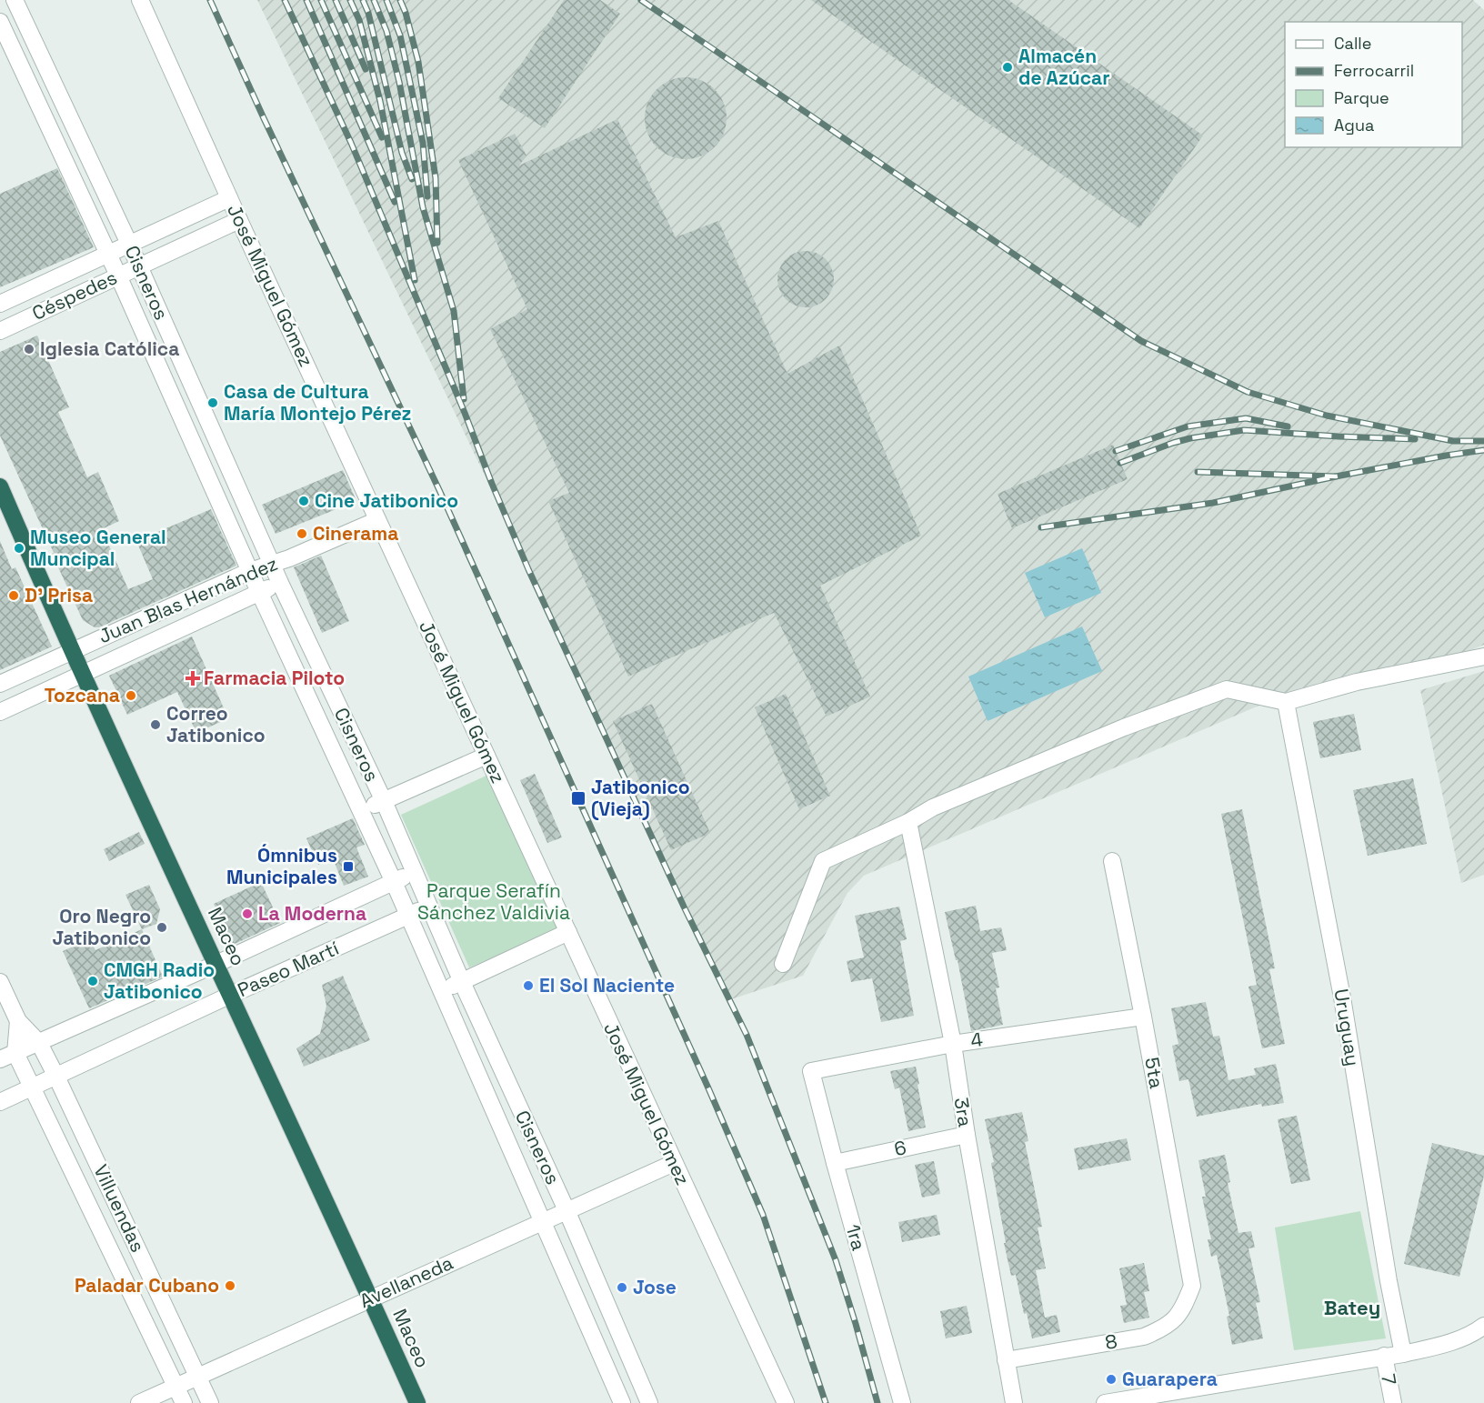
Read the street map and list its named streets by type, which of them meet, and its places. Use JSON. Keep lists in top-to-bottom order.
{
  "streets": {
    "highway": ["Maceo"],
    "street": [
      "Cisneros",
      "José Miguel Gómez",
      "Céspedes",
      "Juan Blas Hernández",
      "Paseo Martí",
      "Uruguay",
      "4",
      "5ta",
      "3ra",
      "6",
      "Villuendas",
      "1ra",
      "Avellaneda",
      "8",
      "7"
    ]
  },
  "crossings": [
    ["Cisneros", "Céspedes"],
    ["Cisneros", "Juan Blas Hernández"],
    ["Cisneros", "Paseo Martí"],
    ["Cisneros", "Avellaneda"],
    ["José Miguel Gómez", "Céspedes"],
    ["José Miguel Gómez", "Juan Blas Hernández"],
    ["José Miguel Gómez", "Avellaneda"],
    ["Juan Blas Hernández", "Maceo"],
    ["Maceo", "Paseo Martí"],
    ["Maceo", "Avellaneda"],
    ["Paseo Martí", "Villuendas"],
    ["4", "5ta"],
    ["4", "3ra"],
    ["4", "1ra"],
    ["5ta", "8"],
    ["3ra", "6"],
    ["3ra", "8"],
    ["6", "1ra"],
    ["Villuendas", "Avellaneda"]
  ],
  "districts": ["Batey"],
  "parks": ["Parque Serafín Sánchez Valdivia"],
  "places": {
    "other": [
      "Almacén de Azúcar",
      "Iglesia Católica",
      "Casa de Cultura María Montejo Pérez",
      "Cine Jatibonico",
      "Cinerama",
      "Museo General Muncipal",
      "D' Prisa",
      "Tozcana",
      "Correo Jatibonico",
      "La Moderna",
      "Oro Negro Jatibonico",
      "CMGH Radio Jatibonico",
      "El Sol Naciente",
      "Paladar Cubano",
      "Jose",
      "Guarapera"
    ],
    "health": ["Farmacia Piloto"],
    "transit": ["Jatibonico (Vieja)", "Ómnibus Municipales"]
  },
  "legend": [
    "Calle",
    "Ferrocarril",
    "Parque",
    "Agua"
  ]
}
